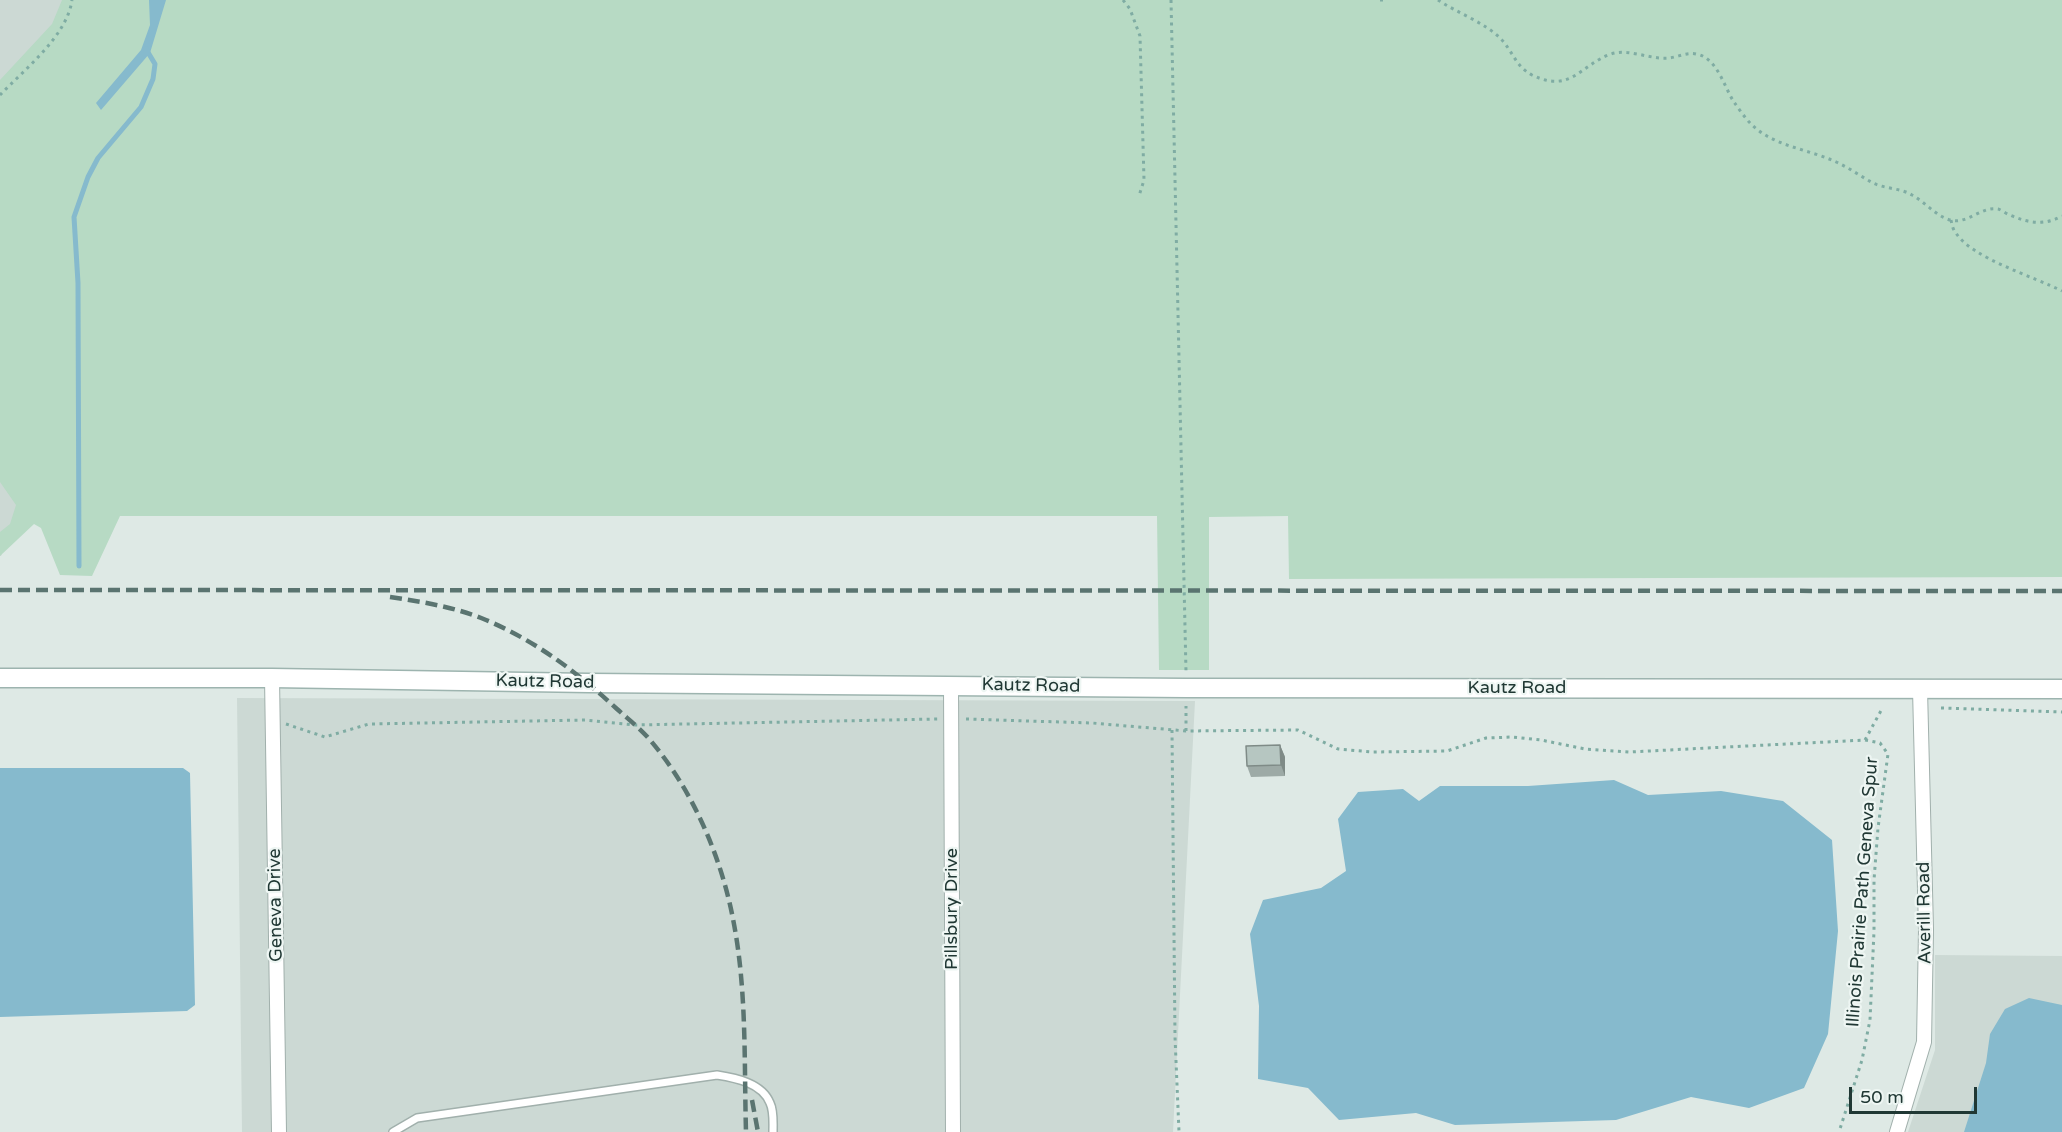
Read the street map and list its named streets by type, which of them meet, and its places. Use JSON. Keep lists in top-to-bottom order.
{
  "streets": {
    "street": [
      "Kautz Road",
      "Geneva Drive",
      "Pillsbury Drive",
      "Averill Road"
    ],
    "path": ["Illinois Prairie Path Geneva Spur"]
  },
  "crossings": [
    ["Kautz Road", "Geneva Drive"],
    ["Kautz Road", "Pillsbury Drive"],
    ["Kautz Road", "Averill Road"],
    ["Illinois Prairie Path Geneva Spur", "Geneva Drive"],
    ["Illinois Prairie Path Geneva Spur", "Pillsbury Drive"]
  ],
  "scale_bar": "50 m"
}
